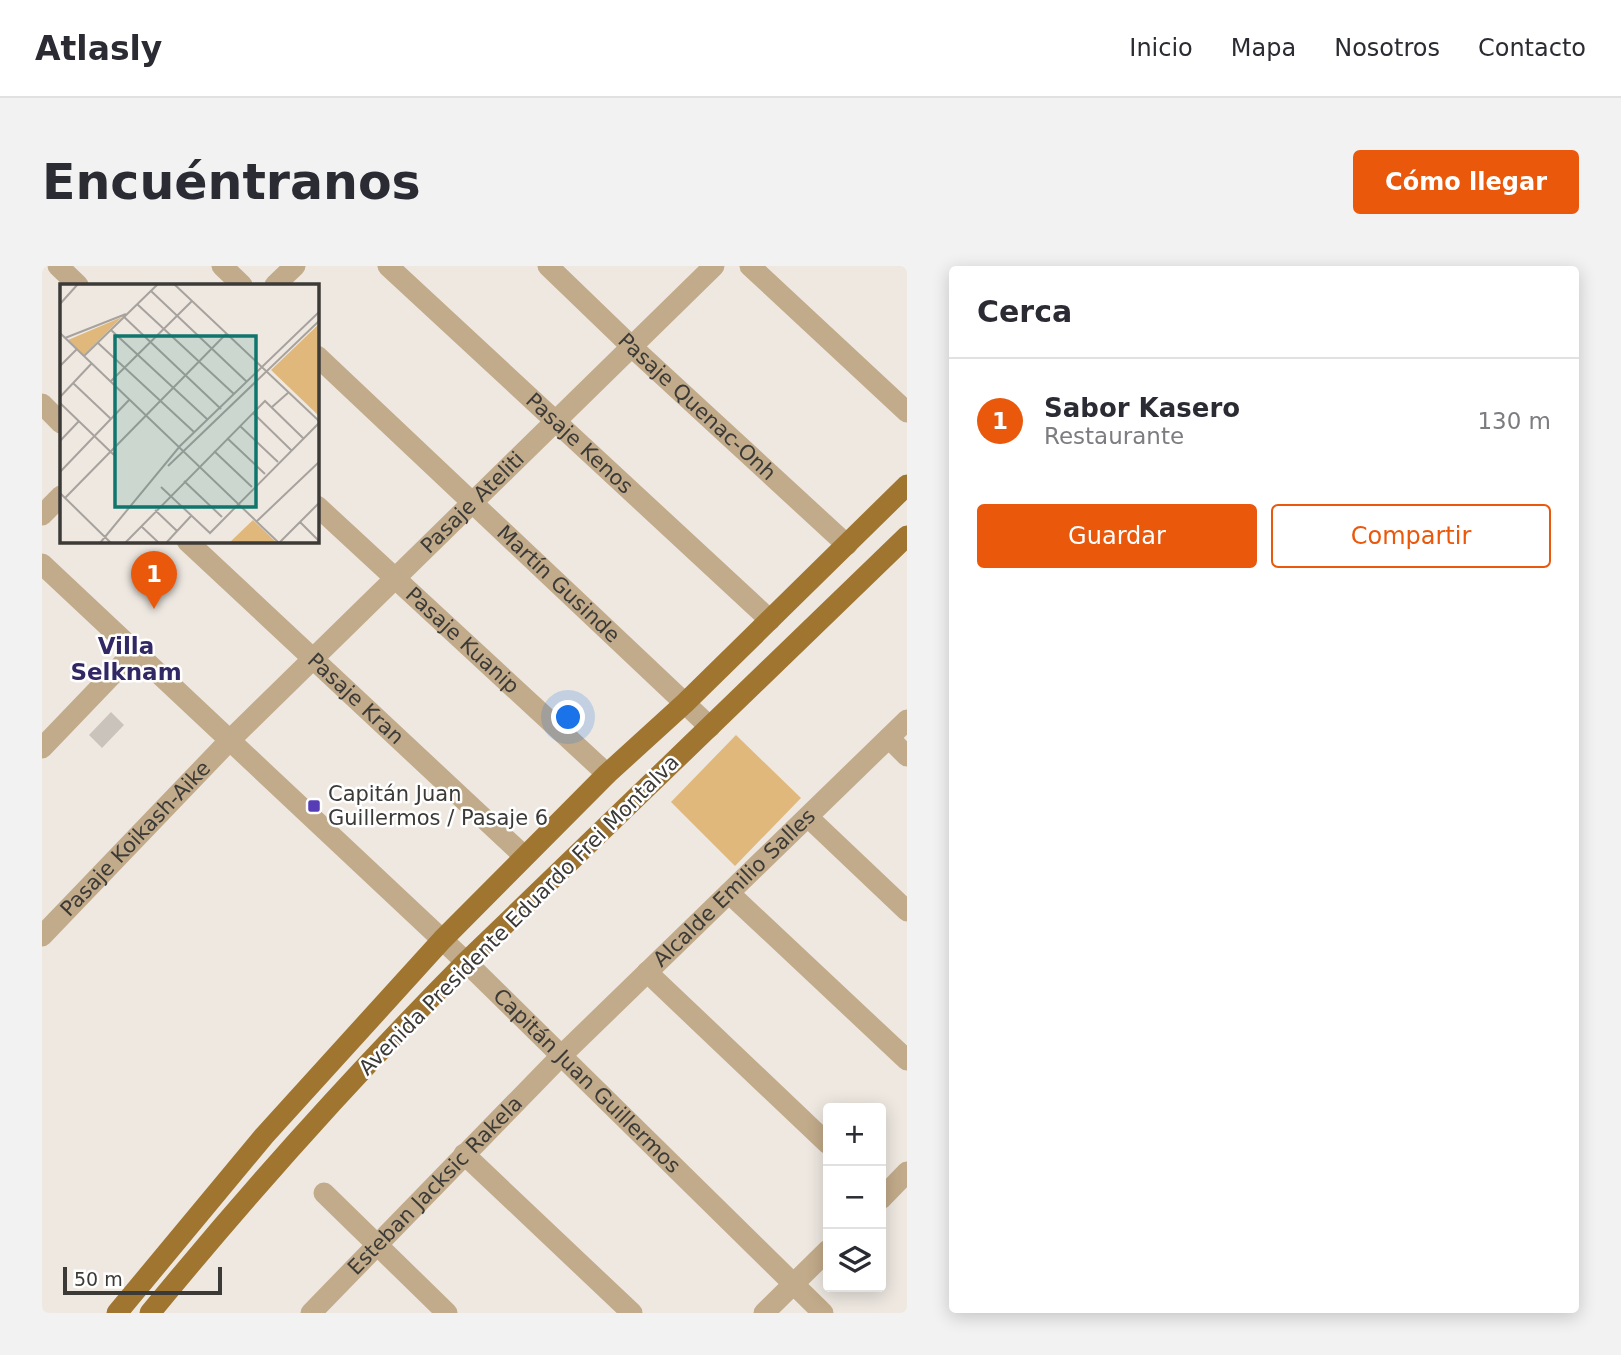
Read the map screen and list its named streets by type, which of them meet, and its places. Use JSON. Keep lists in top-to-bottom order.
{
  "streets": {
    "main road": ["Avenida Presidente Eduardo Frei Montalva"],
    "street": [
      "Pasaje Quenac-Onh",
      "Pasaje Kenos",
      "Pasaje Ateliti",
      "Martín Gusinde",
      "Pasaje Kuanip",
      "Pasaje Kran",
      "Pasaje Koikash-Aike",
      "Alcalde Emilio Salles",
      "Capitán Juan Guillermos",
      "Esteban Jacksic Rakela"
    ]
  },
  "crossings": [
    ["Pasaje Quenac-Onh", "Pasaje Ateliti"],
    ["Pasaje Quenac-Onh", "Avenida Presidente Eduardo Frei Montalva"],
    ["Pasaje Kenos", "Pasaje Ateliti"],
    ["Pasaje Kenos", "Avenida Presidente Eduardo Frei Montalva"],
    ["Pasaje Ateliti", "Martín Gusinde"],
    ["Pasaje Ateliti", "Pasaje Kuanip"],
    ["Pasaje Ateliti", "Pasaje Kran"],
    ["Pasaje Ateliti", "Pasaje Koikash-Aike"],
    ["Pasaje Ateliti", "Capitán Juan Guillermos"],
    ["Martín Gusinde", "Avenida Presidente Eduardo Frei Montalva"],
    ["Pasaje Kuanip", "Avenida Presidente Eduardo Frei Montalva"],
    ["Pasaje Kran", "Avenida Presidente Eduardo Frei Montalva"],
    ["Pasaje Koikash-Aike", "Capitán Juan Guillermos"],
    ["Alcalde Emilio Salles", "Capitán Juan Guillermos"],
    ["Alcalde Emilio Salles", "Esteban Jacksic Rakela"],
    ["Avenida Presidente Eduardo Frei Montalva", "Capitán Juan Guillermos"],
    ["Capitán Juan Guillermos", "Esteban Jacksic Rakela"]
  ],
  "districts": ["Villa Selknam"],
  "places": {
    "transit": ["Capitán Juan Guillermos / Pasaje 6"]
  },
  "scale_bar": "50 m",
  "page": {
    "header": "Atlasly",
    "nav": [
      "Inicio",
      "Mapa",
      "Nosotros",
      "Contacto"
    ],
    "buttons": [
      "Cómo llegar",
      ["Guardar", "Compartir"]
    ],
    "title": "Encuéntranos",
    "heading": "Cerca",
    "list": [
      {
        "mark": "1",
        "name": "Sabor Kasero",
        "note": "Restaurante",
        "value": "130 m"
      }
    ],
    "pins": "1",
    "map_buttons": ["+", "−"],
    "scale": "50 m"
  }
}
